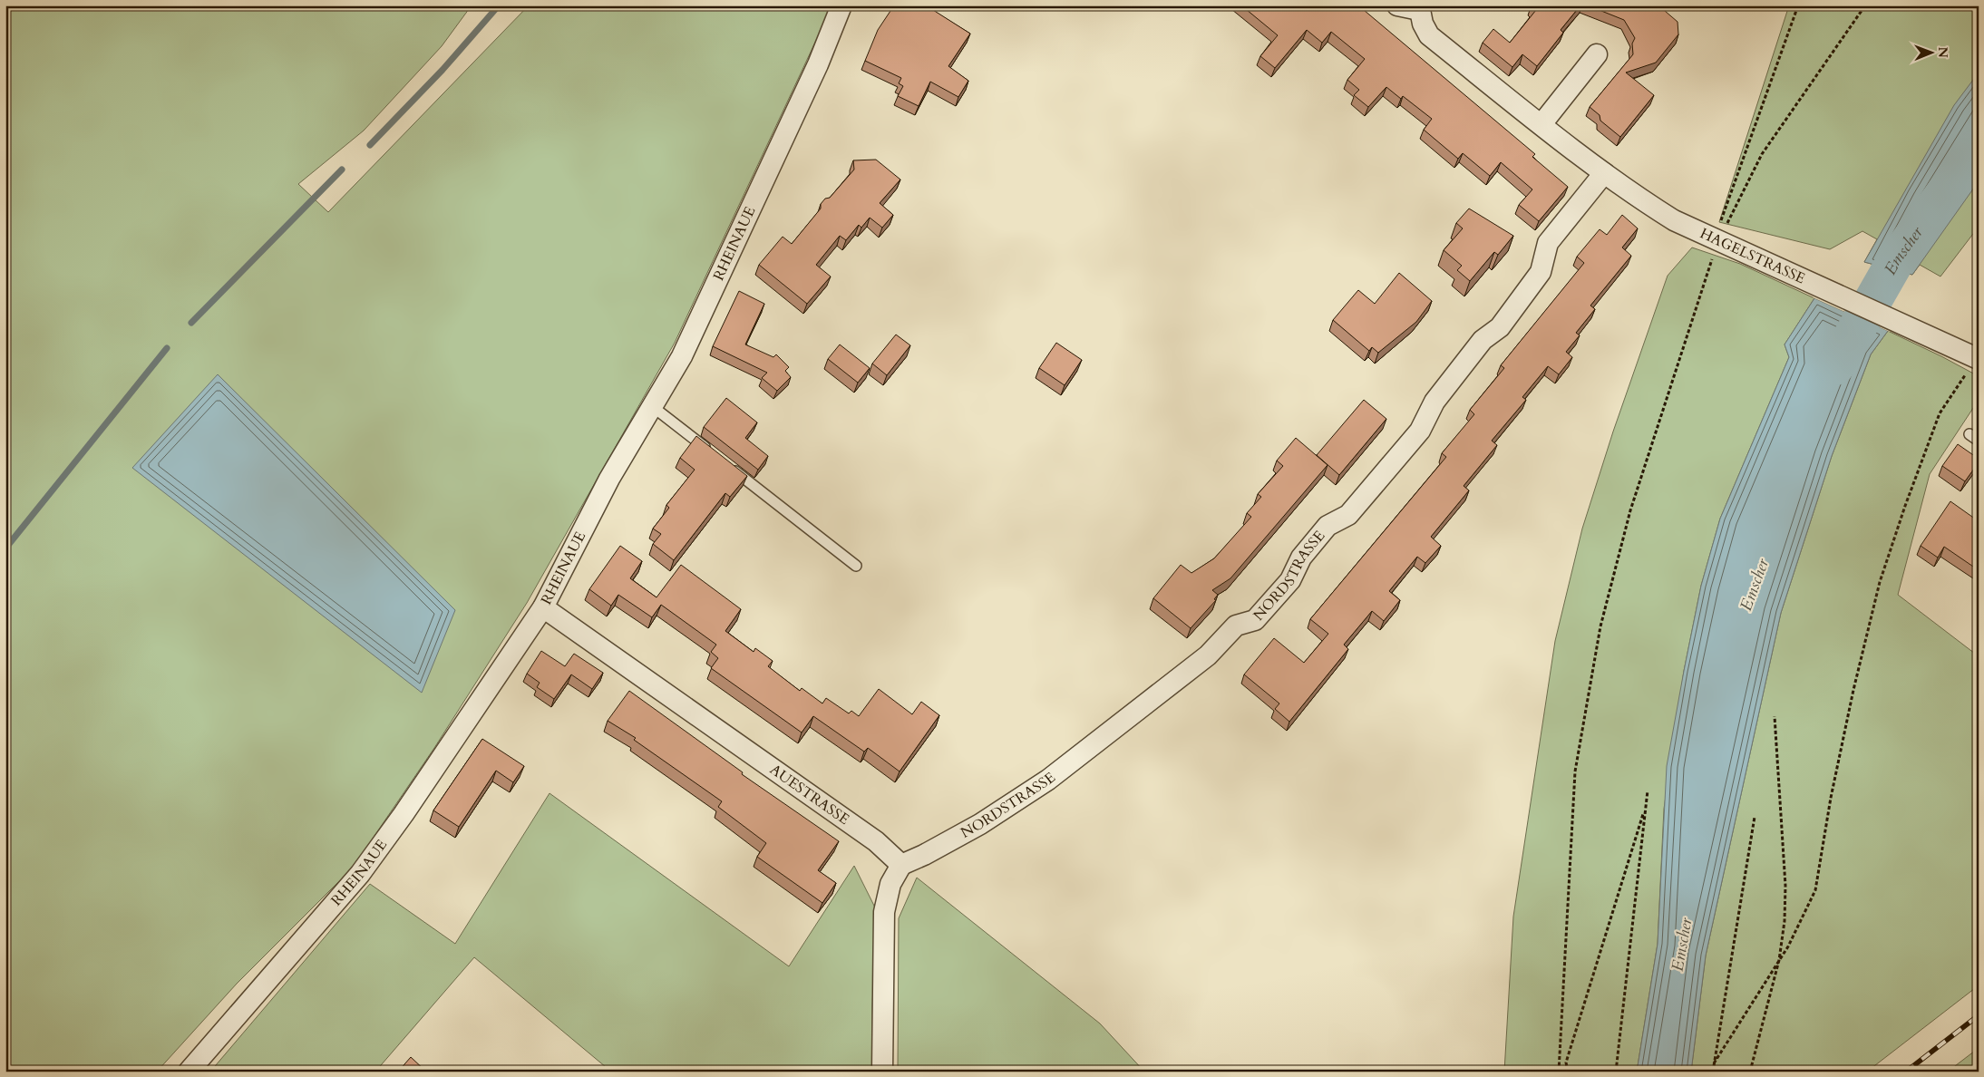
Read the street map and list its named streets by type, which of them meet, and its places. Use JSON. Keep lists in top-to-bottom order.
{
  "streets": {
    "street": [
      "RHEINAUE",
      "HAGELSTRASSE",
      "NORDSTRASSE",
      "AUESTRASSE"
    ]
  },
  "crossings": [
    ["RHEINAUE", "AUESTRASSE"],
    ["HAGELSTRASSE", "NORDSTRASSE"],
    ["NORDSTRASSE", "AUESTRASSE"]
  ],
  "water": ["Emscher"],
  "north": "right"
}
